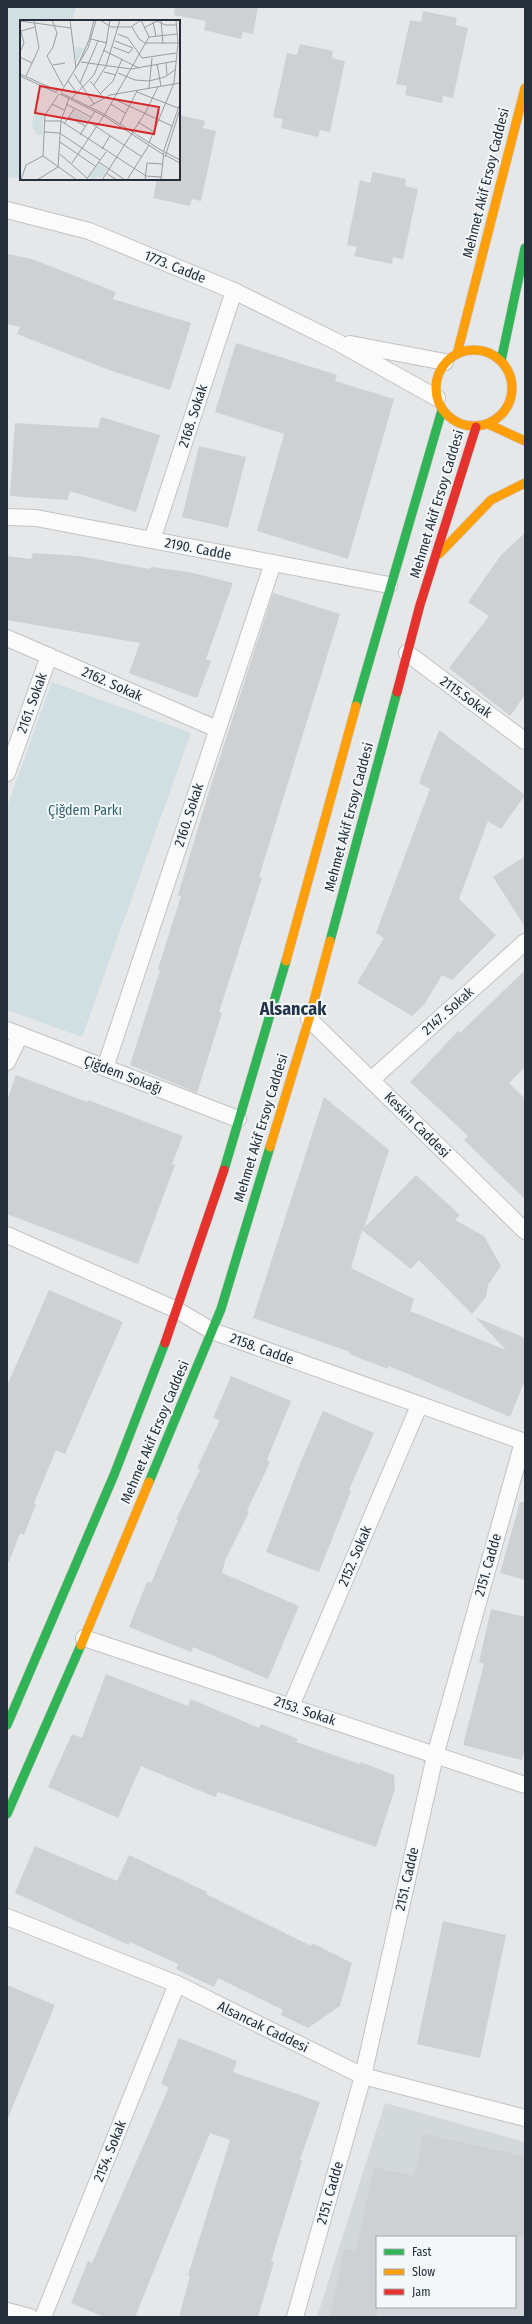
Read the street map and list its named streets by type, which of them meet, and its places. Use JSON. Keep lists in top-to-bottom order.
{
  "streets": {
    "street": [
      "Mehmet Akif Ersoy Caddesi",
      "1773. Cadde",
      "2168. Sokak",
      "2190. Cadde",
      "2162. Sokak",
      "2115.Sokak",
      "2161. Sokak",
      "2160. Sokak",
      "2147. Sokak",
      "Çiğdem Sokağı",
      "Keskin Caddesi",
      "2158. Cadde",
      "2152. Sokak",
      "2151. Cadde",
      "2153. Sokak",
      "Alsancak Caddesi",
      "2154. Sokak"
    ]
  },
  "crossings": [
    ["Mehmet Akif Ersoy Caddesi", "2190. Cadde"],
    ["Mehmet Akif Ersoy Caddesi", "2115.Sokak"],
    ["Mehmet Akif Ersoy Caddesi", "Çiğdem Sokağı"],
    ["Mehmet Akif Ersoy Caddesi", "Keskin Caddesi"],
    ["Mehmet Akif Ersoy Caddesi", "2158. Cadde"],
    ["Mehmet Akif Ersoy Caddesi", "2153. Sokak"],
    ["1773. Cadde", "2168. Sokak"],
    ["2168. Sokak", "2190. Cadde"],
    ["2190. Cadde", "2160. Sokak"],
    ["2162. Sokak", "2161. Sokak"],
    ["2162. Sokak", "2160. Sokak"],
    ["2160. Sokak", "Çiğdem Sokağı"],
    ["2147. Sokak", "Keskin Caddesi"],
    ["2158. Cadde", "2152. Sokak"],
    ["2158. Cadde", "2151. Cadde"],
    ["2152. Sokak", "2153. Sokak"],
    ["2151. Cadde", "2153. Sokak"],
    ["2151. Cadde", "Alsancak Caddesi"],
    ["Alsancak Caddesi", "2154. Sokak"]
  ],
  "districts": ["Alsancak"],
  "parks": ["Çiğdem Parkı"],
  "legend": ["Fast", "Slow", "Jam"]
}
